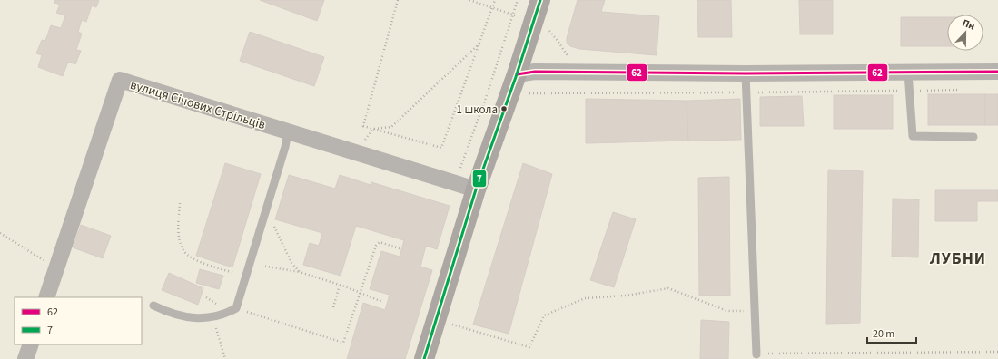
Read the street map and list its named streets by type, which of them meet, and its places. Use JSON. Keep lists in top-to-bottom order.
{
  "streets": {
    "street": ["вулиця Січових Стрільців"]
  },
  "districts": ["ЛУБНИ"],
  "places": ["1 школа"],
  "lines": ["transit line 7", "transit line 62"],
  "legend": ["62", "7"],
  "scale_bar": "20 m",
  "north": "top"
}
